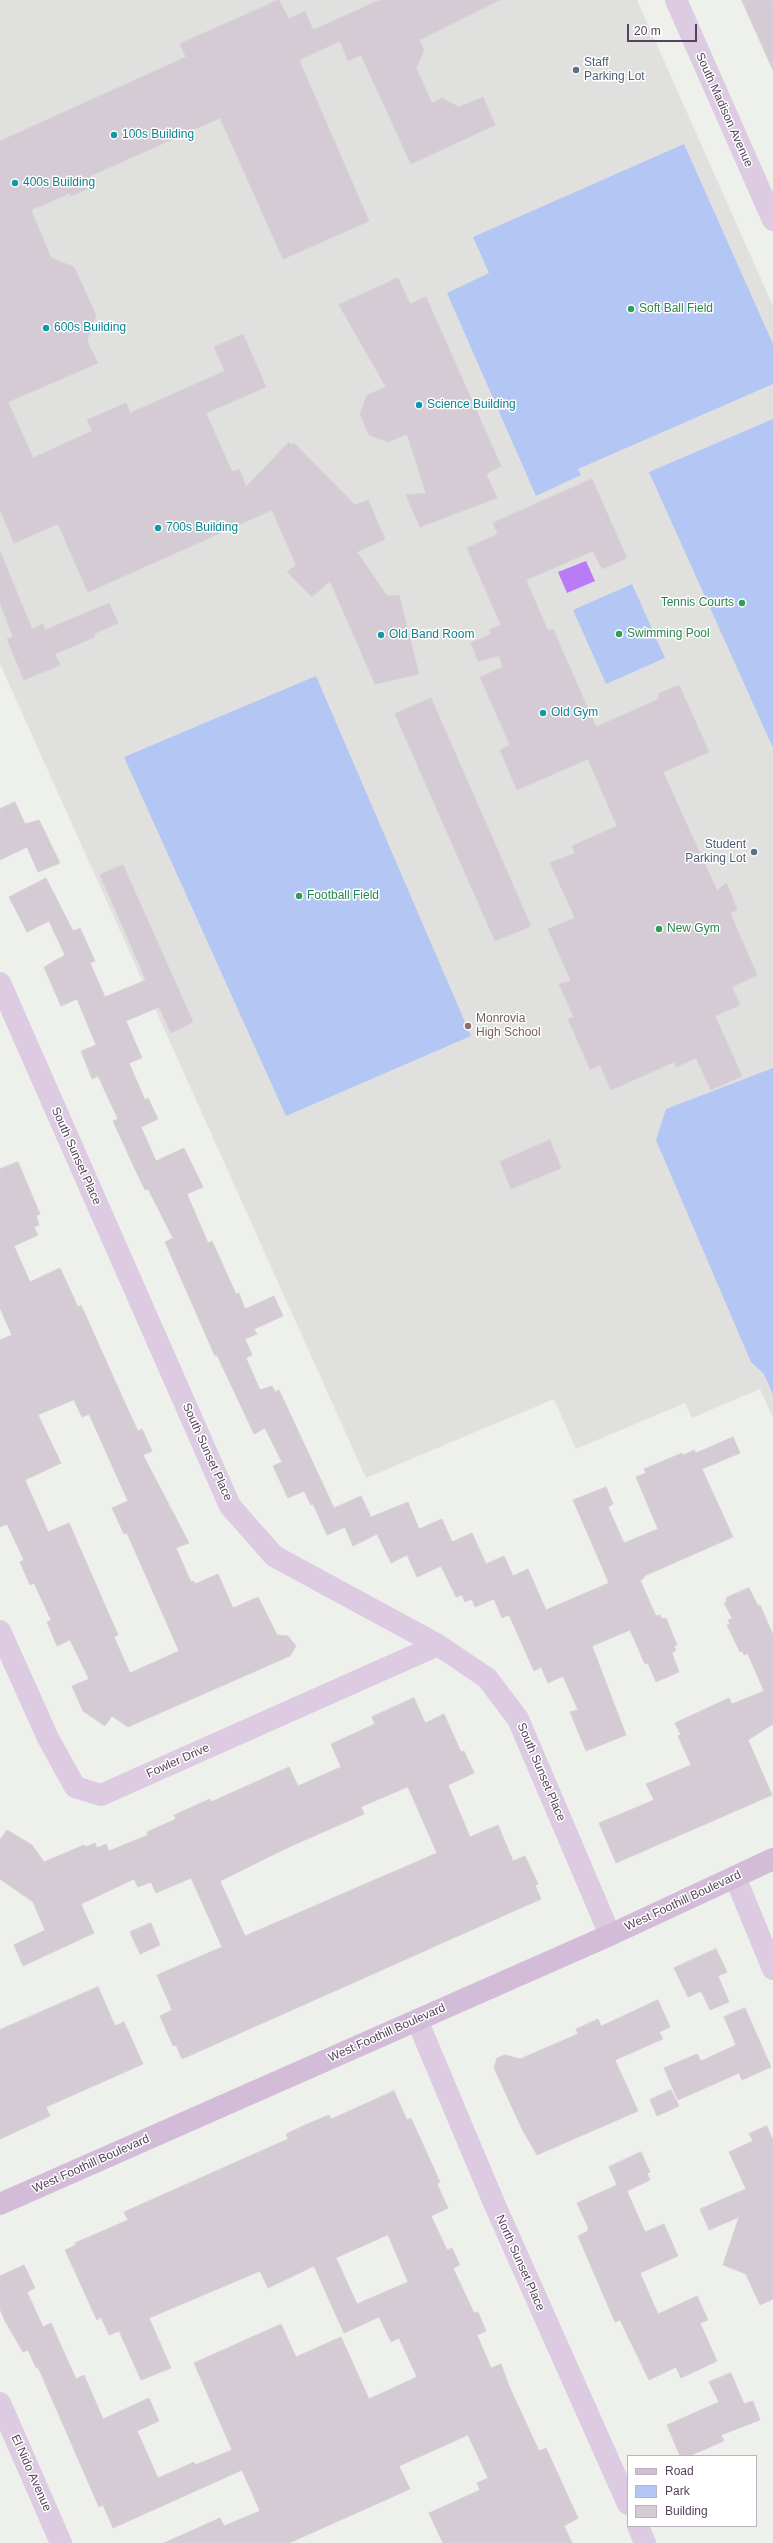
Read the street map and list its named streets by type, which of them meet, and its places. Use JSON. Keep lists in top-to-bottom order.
{
  "streets": {
    "main road": ["West Foothill Boulevard"],
    "street": [
      "South Madison Avenue",
      "South Sunset Place",
      "Fowler Drive",
      "North Sunset Place",
      "El Nido Avenue"
    ]
  },
  "crossings": [
    ["South Sunset Place", "Fowler Drive"],
    ["South Sunset Place", "West Foothill Boulevard"],
    ["West Foothill Boulevard", "North Sunset Place"]
  ],
  "places": [
    "Staff Parking Lot",
    "100s Building",
    "400s Building",
    "Soft Ball Field",
    "600s Building",
    "Science Building",
    "700s Building",
    "Tennis Courts",
    "Swimming Pool",
    "Old Band Room",
    "Old Gym",
    "Student Parking Lot",
    "Football Field",
    "New Gym",
    "Monrovia High School"
  ],
  "legend": ["Road", "Park", "Building"],
  "scale_bar": "20 m"
}
